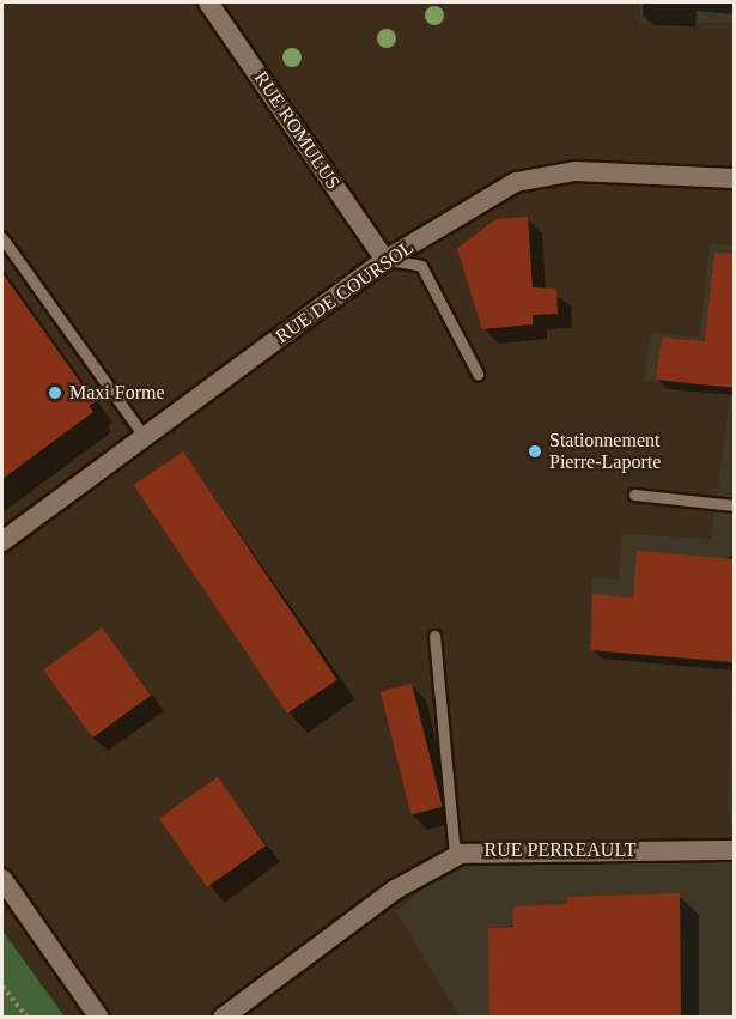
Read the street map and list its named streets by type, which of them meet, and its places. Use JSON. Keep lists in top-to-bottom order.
{
  "streets": {
    "street": ["RUE ROMULUS", "RUE DE COURSOL", "RUE PERREAULT"]
  },
  "crossings": [
    ["RUE ROMULUS", "RUE DE COURSOL"]
  ],
  "places": ["Maxi Forme", "Stationnement Pierre-Laporte"]
}
